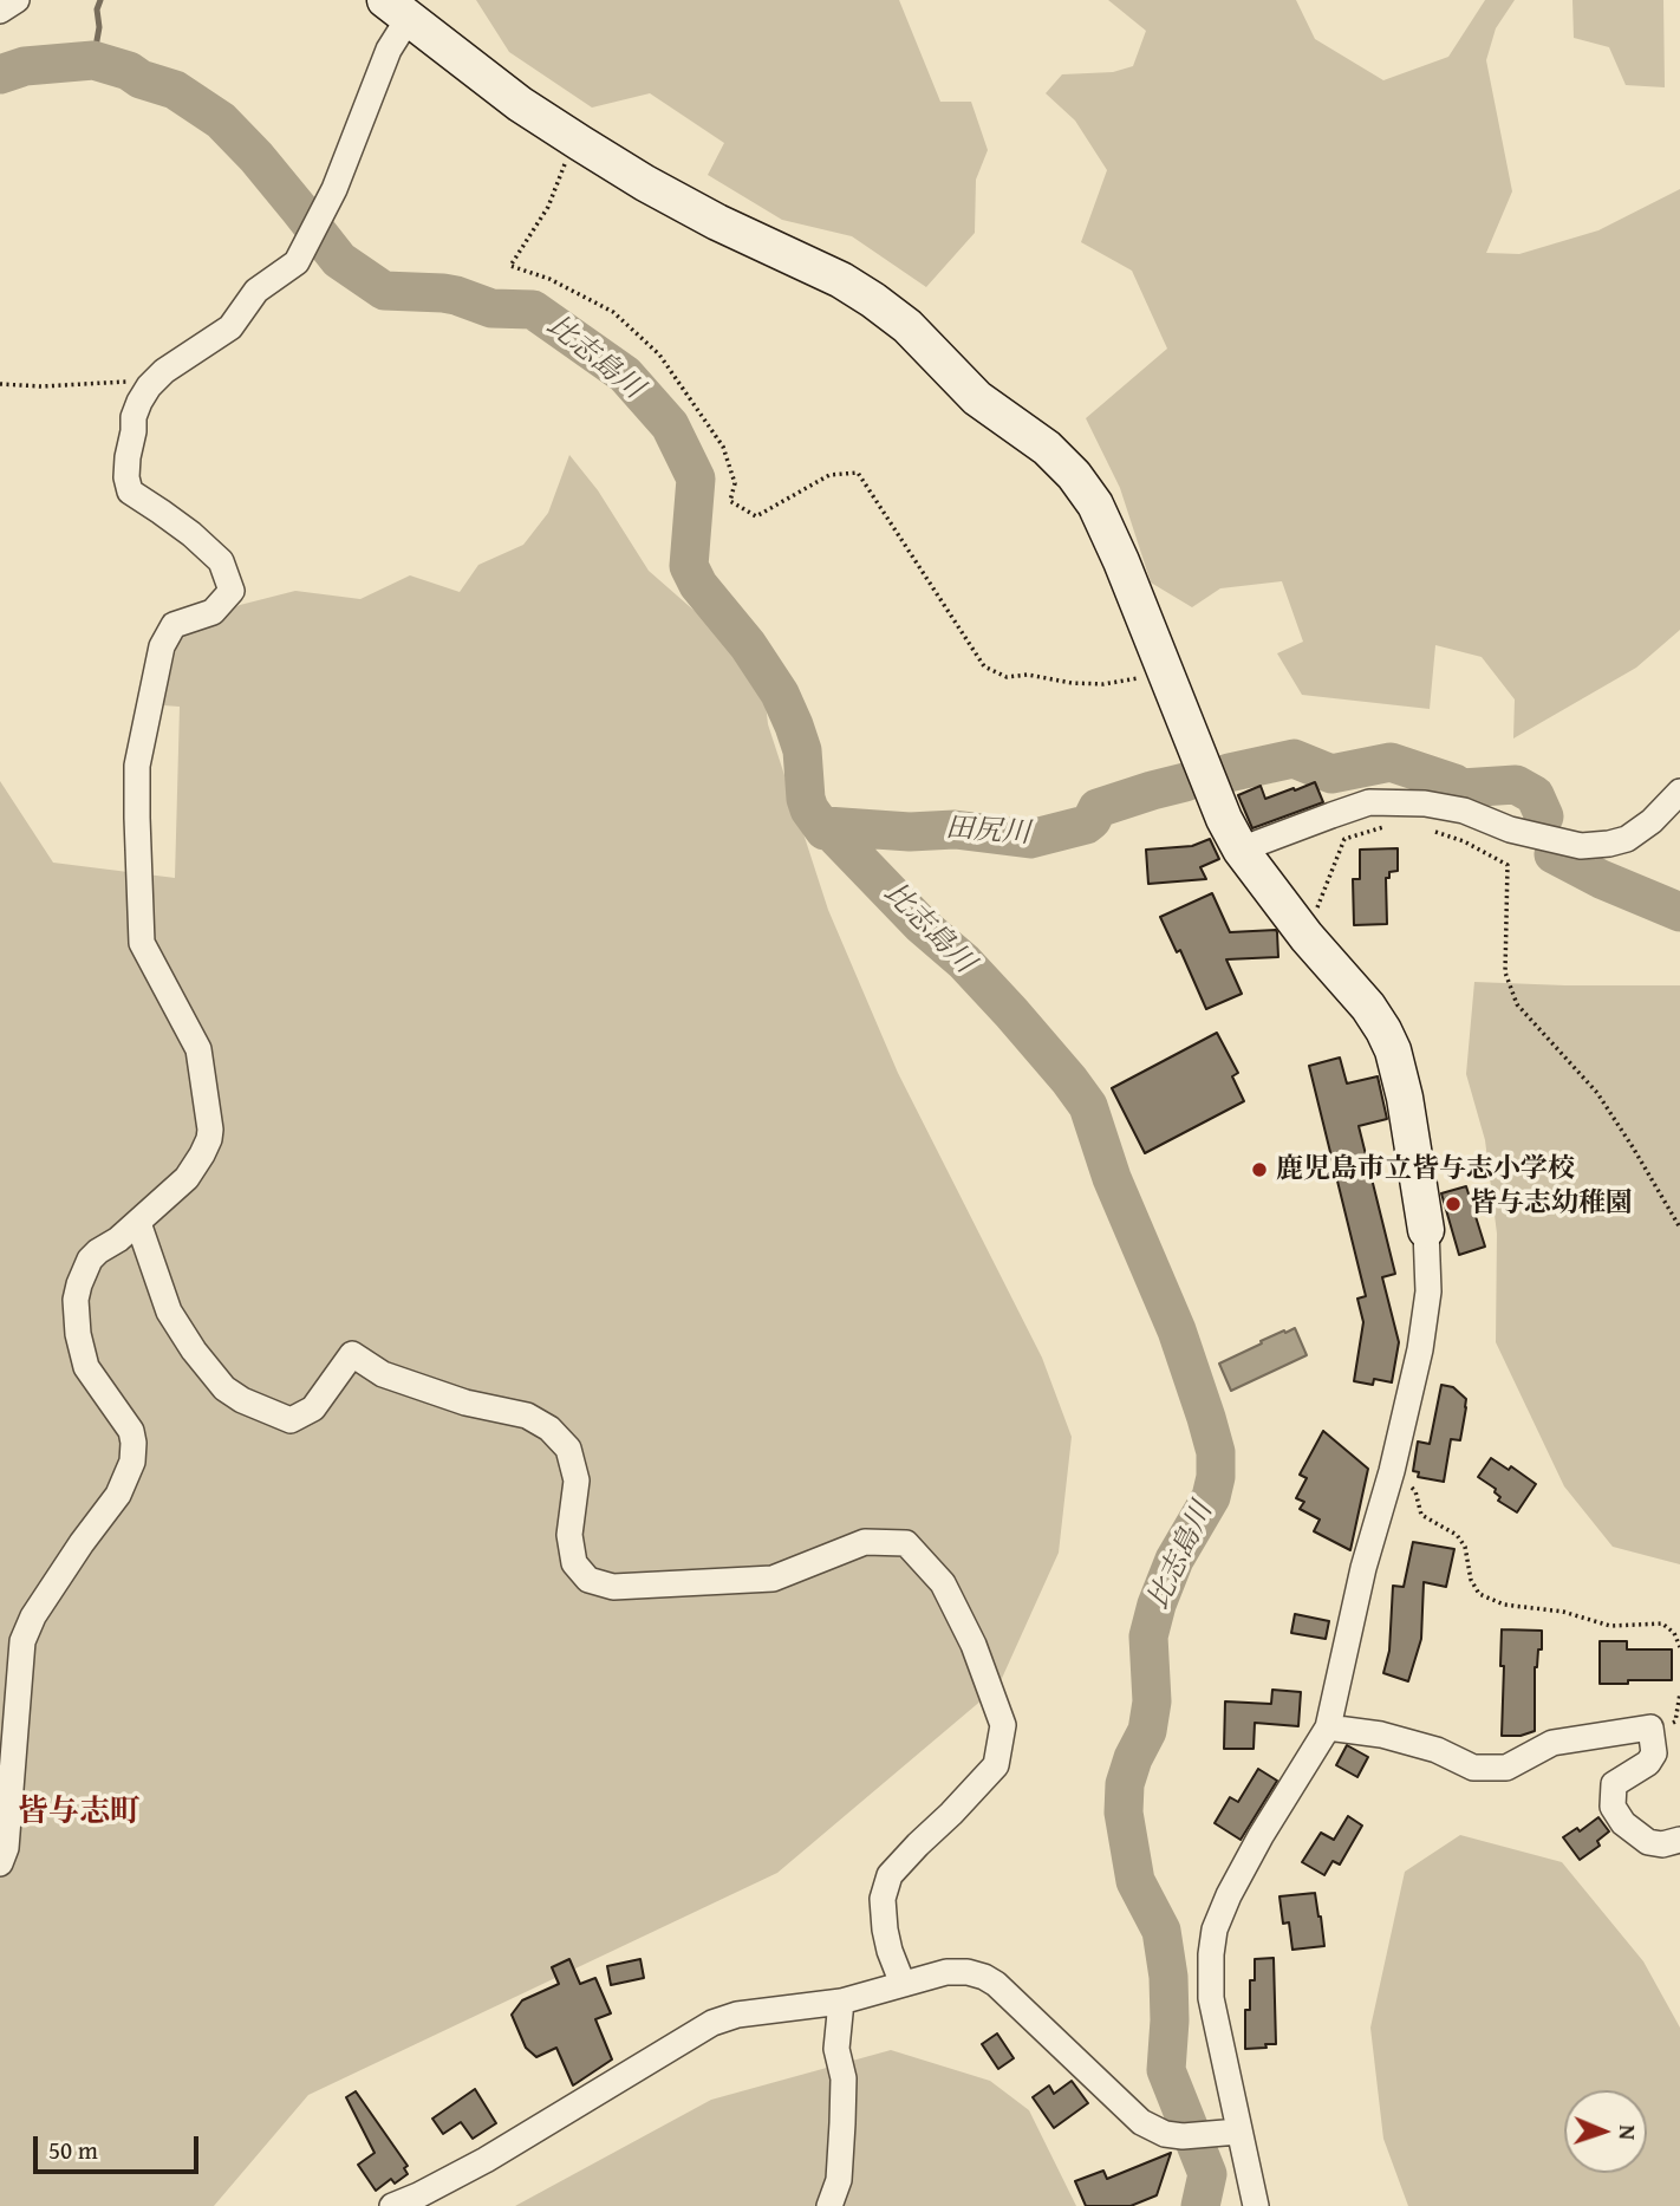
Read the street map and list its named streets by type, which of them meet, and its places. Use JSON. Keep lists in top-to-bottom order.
{
  "districts": ["皆与志町"],
  "water": ["比志島川", "田尻川"],
  "places": ["鹿児島市立皆与志小学校", "皆与志幼稚園"],
  "scale_bar": "50 m",
  "north": "right"
}
